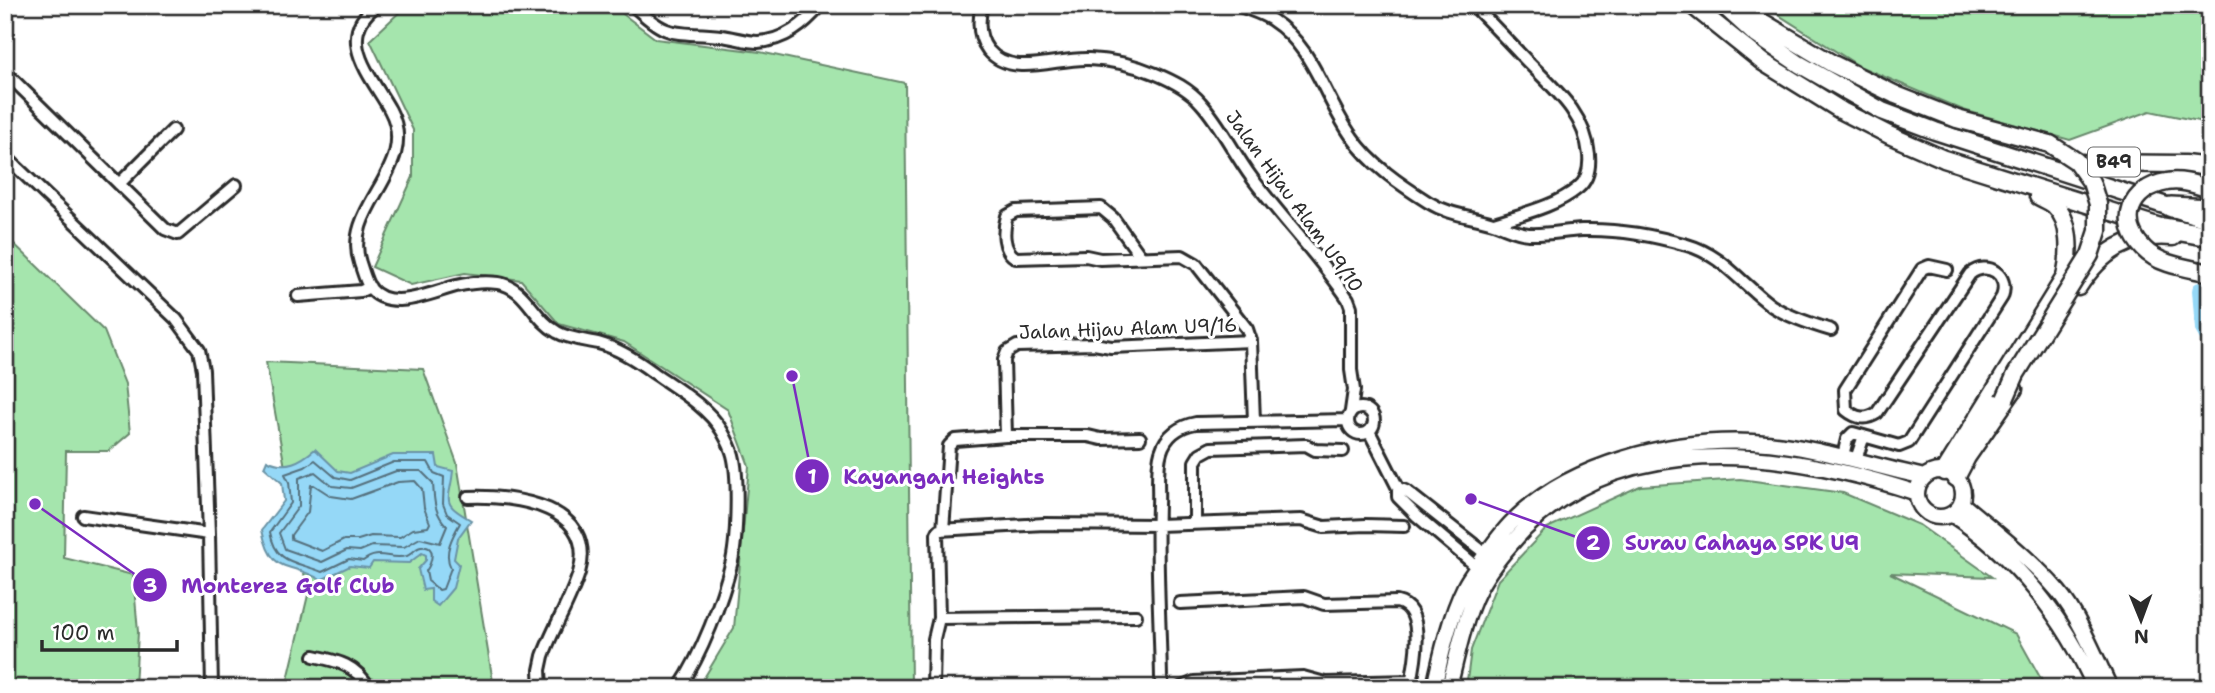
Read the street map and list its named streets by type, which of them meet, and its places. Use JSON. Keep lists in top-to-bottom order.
{
  "streets": {
    "main road": ["B49"],
    "street": ["Jalan Hijau Alam U9/10", "Jalan Hijau Alam U9/16"]
  },
  "places": ["Kayangan Heights", "Surau Cahaya SPK U9", "Monterez Golf Club"],
  "scale_bar": "100 m",
  "north": "bottom"
}
